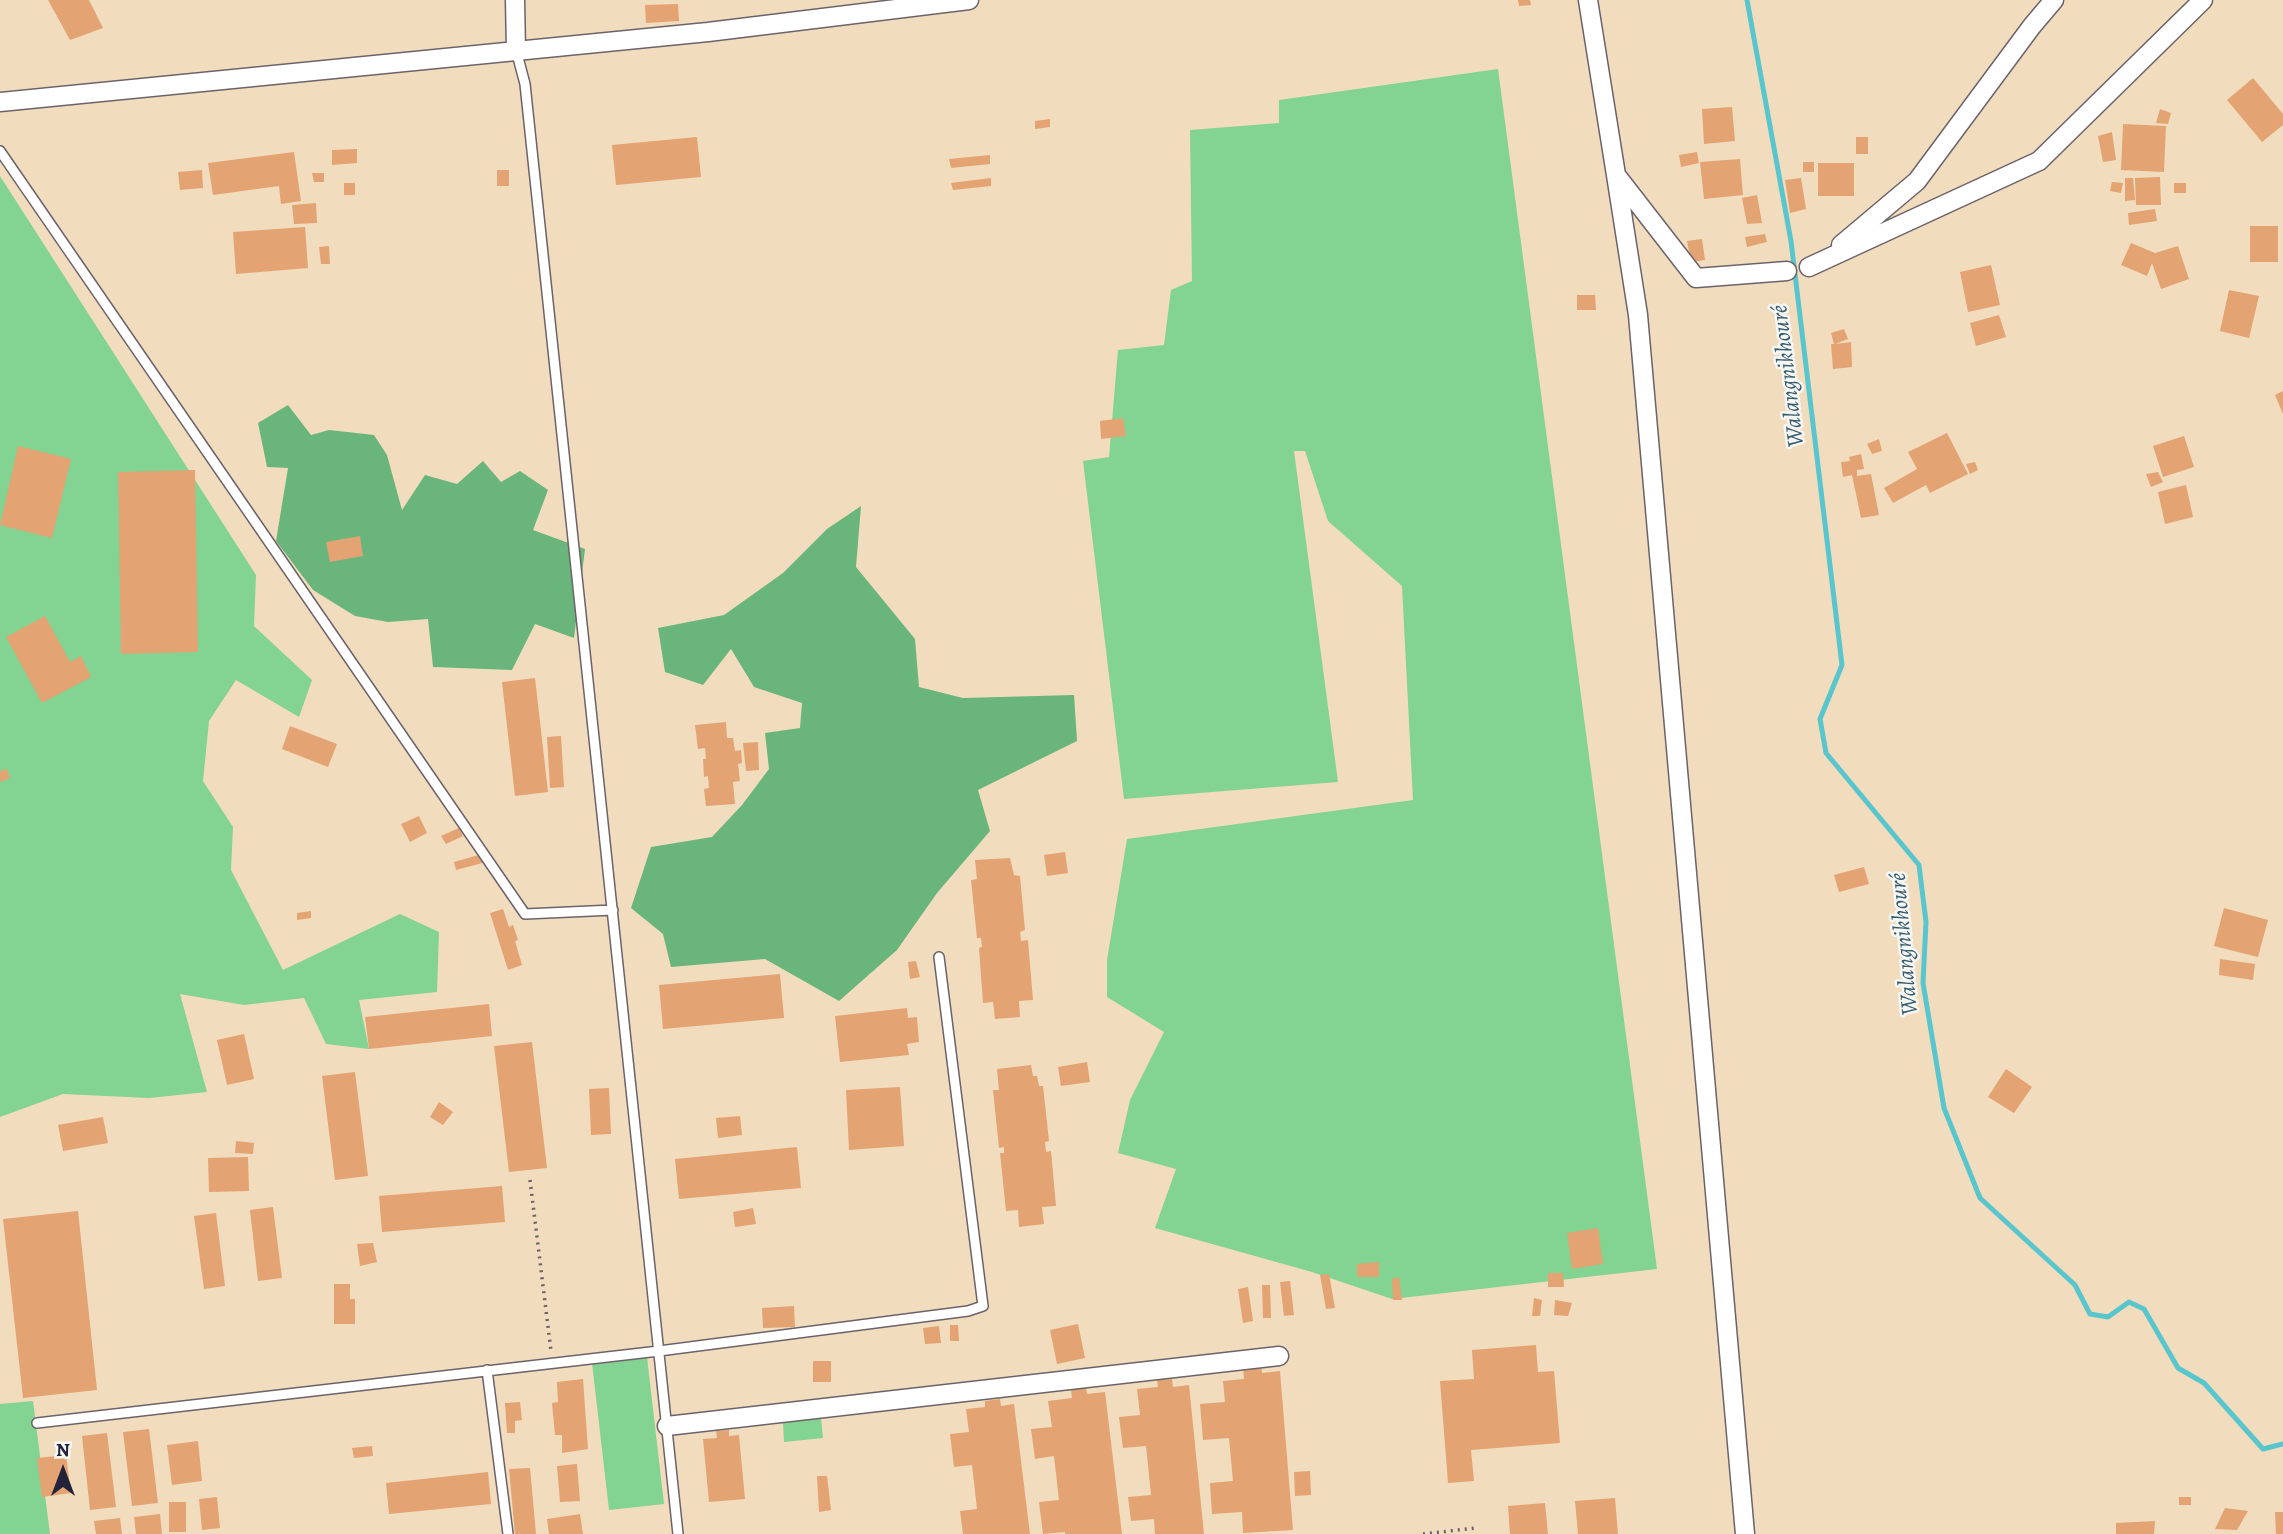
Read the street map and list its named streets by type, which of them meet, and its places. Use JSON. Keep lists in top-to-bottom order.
{
  "water": ["Walangnikhouré"],
  "north": "top"
}
